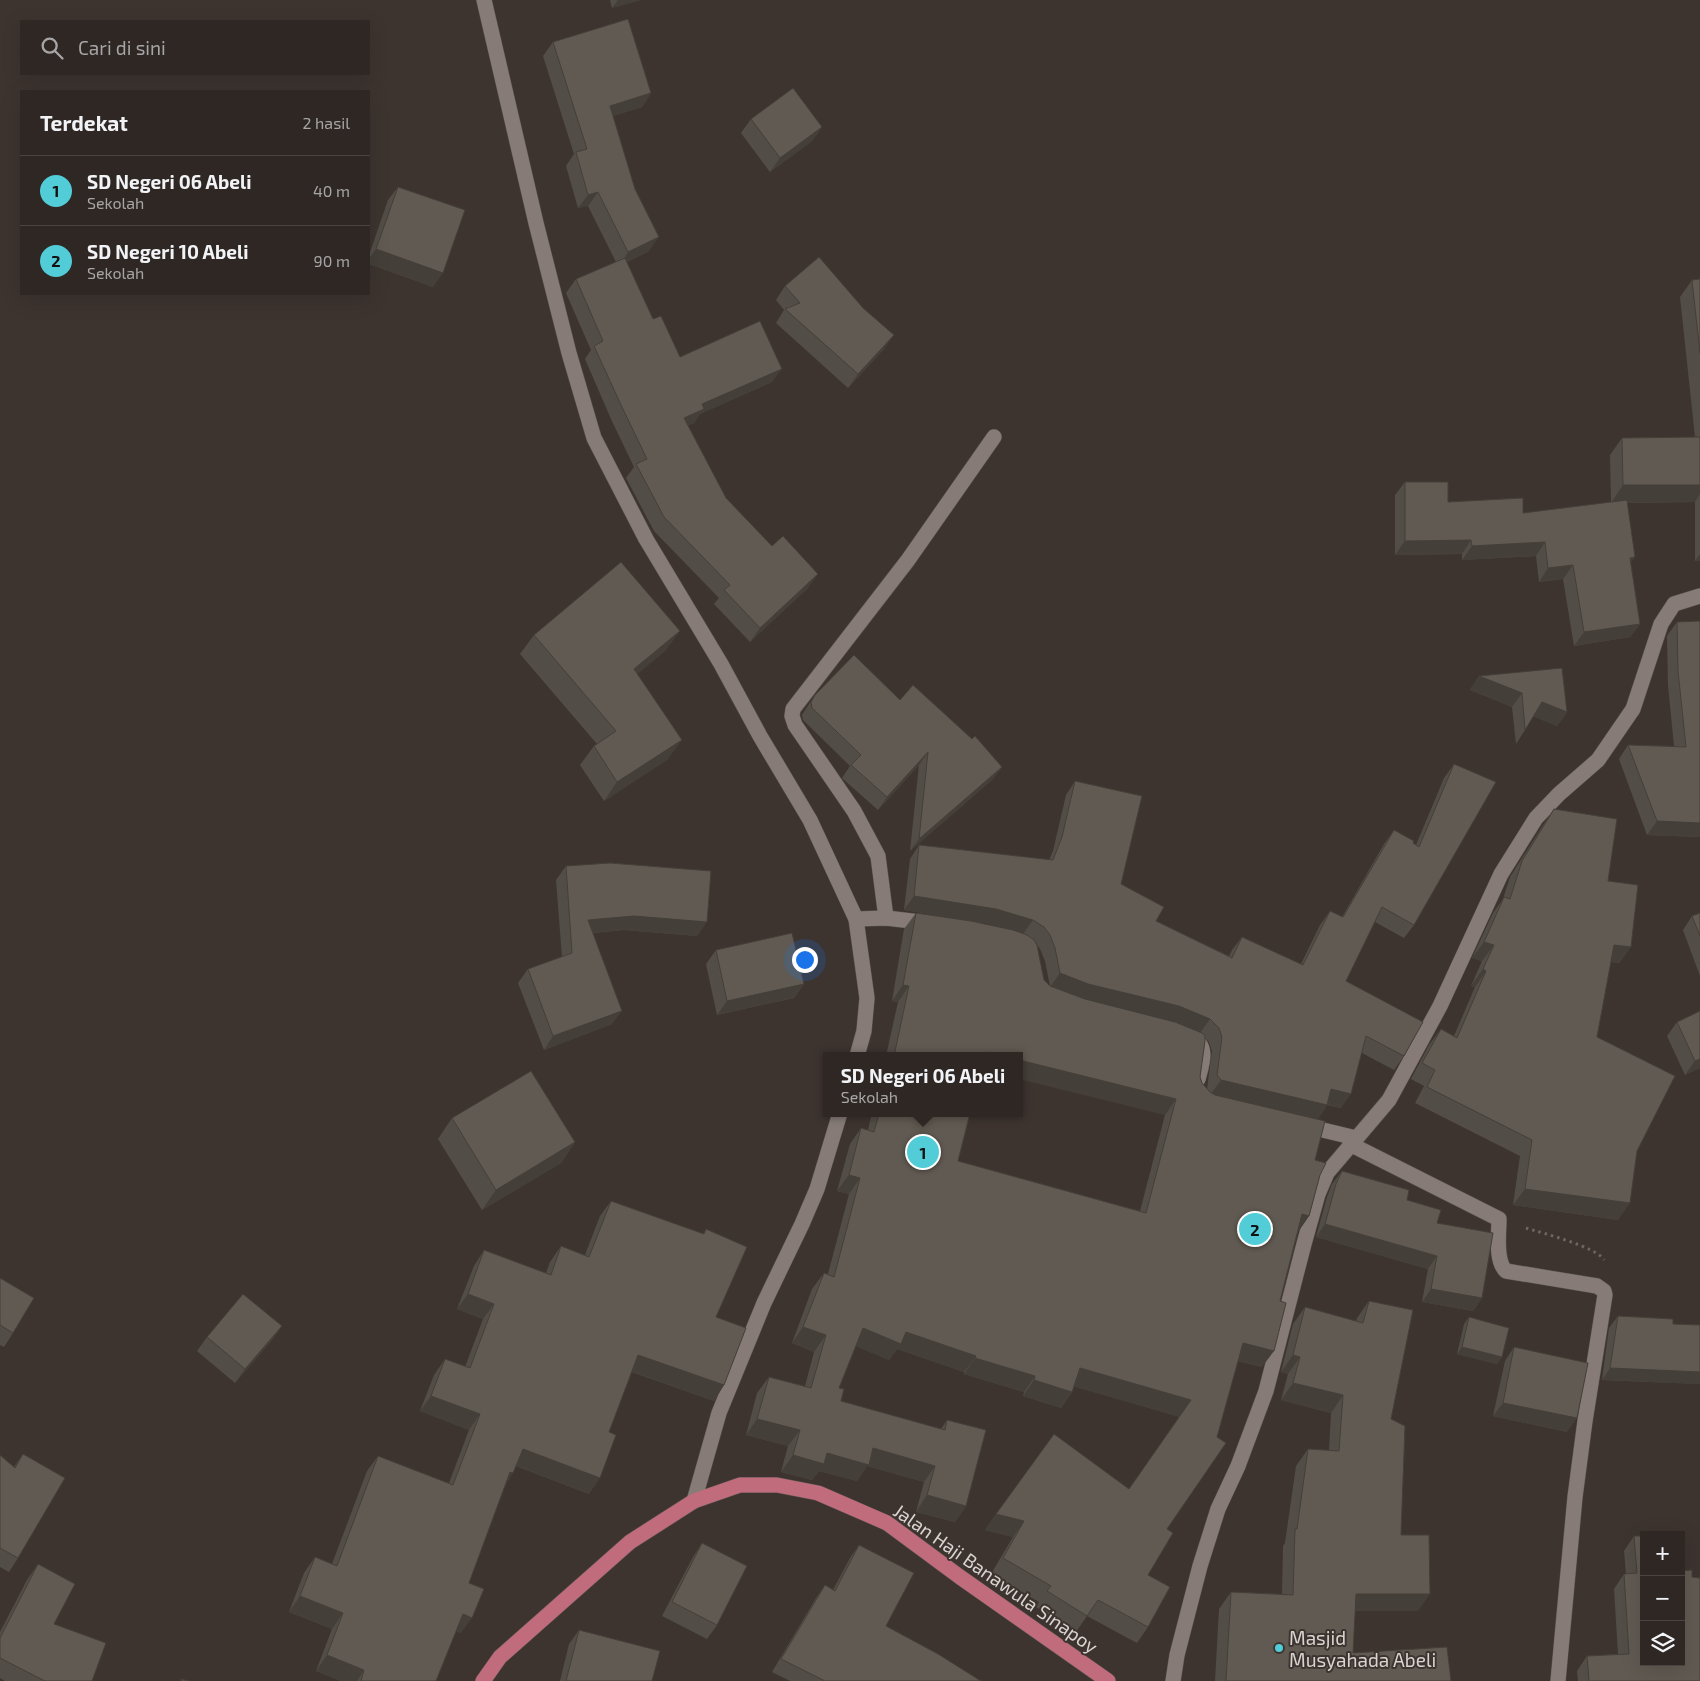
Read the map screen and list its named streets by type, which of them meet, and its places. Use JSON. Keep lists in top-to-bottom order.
{
  "streets": {
    "highway": ["Jalan Haji Banawula Sinapoy"]
  },
  "places": ["Masjid Musyahada Abeli"],
  "page": {
    "search": "Cari di sini",
    "heading": ["Terdekat", "2 hasil"],
    "list": [
      {
        "mark": "1",
        "name": "SD Negeri 06 Abeli",
        "note": "Sekolah",
        "value": "40 m"
      },
      {
        "mark": "2",
        "name": "SD Negeri 10 Abeli",
        "note": "Sekolah",
        "value": "90 m"
      }
    ],
    "popup": ["SD Negeri 06 Abeli", "Sekolah"],
    "pins": ["1", "2"],
    "map_buttons": ["+", "−"]
  }
}
